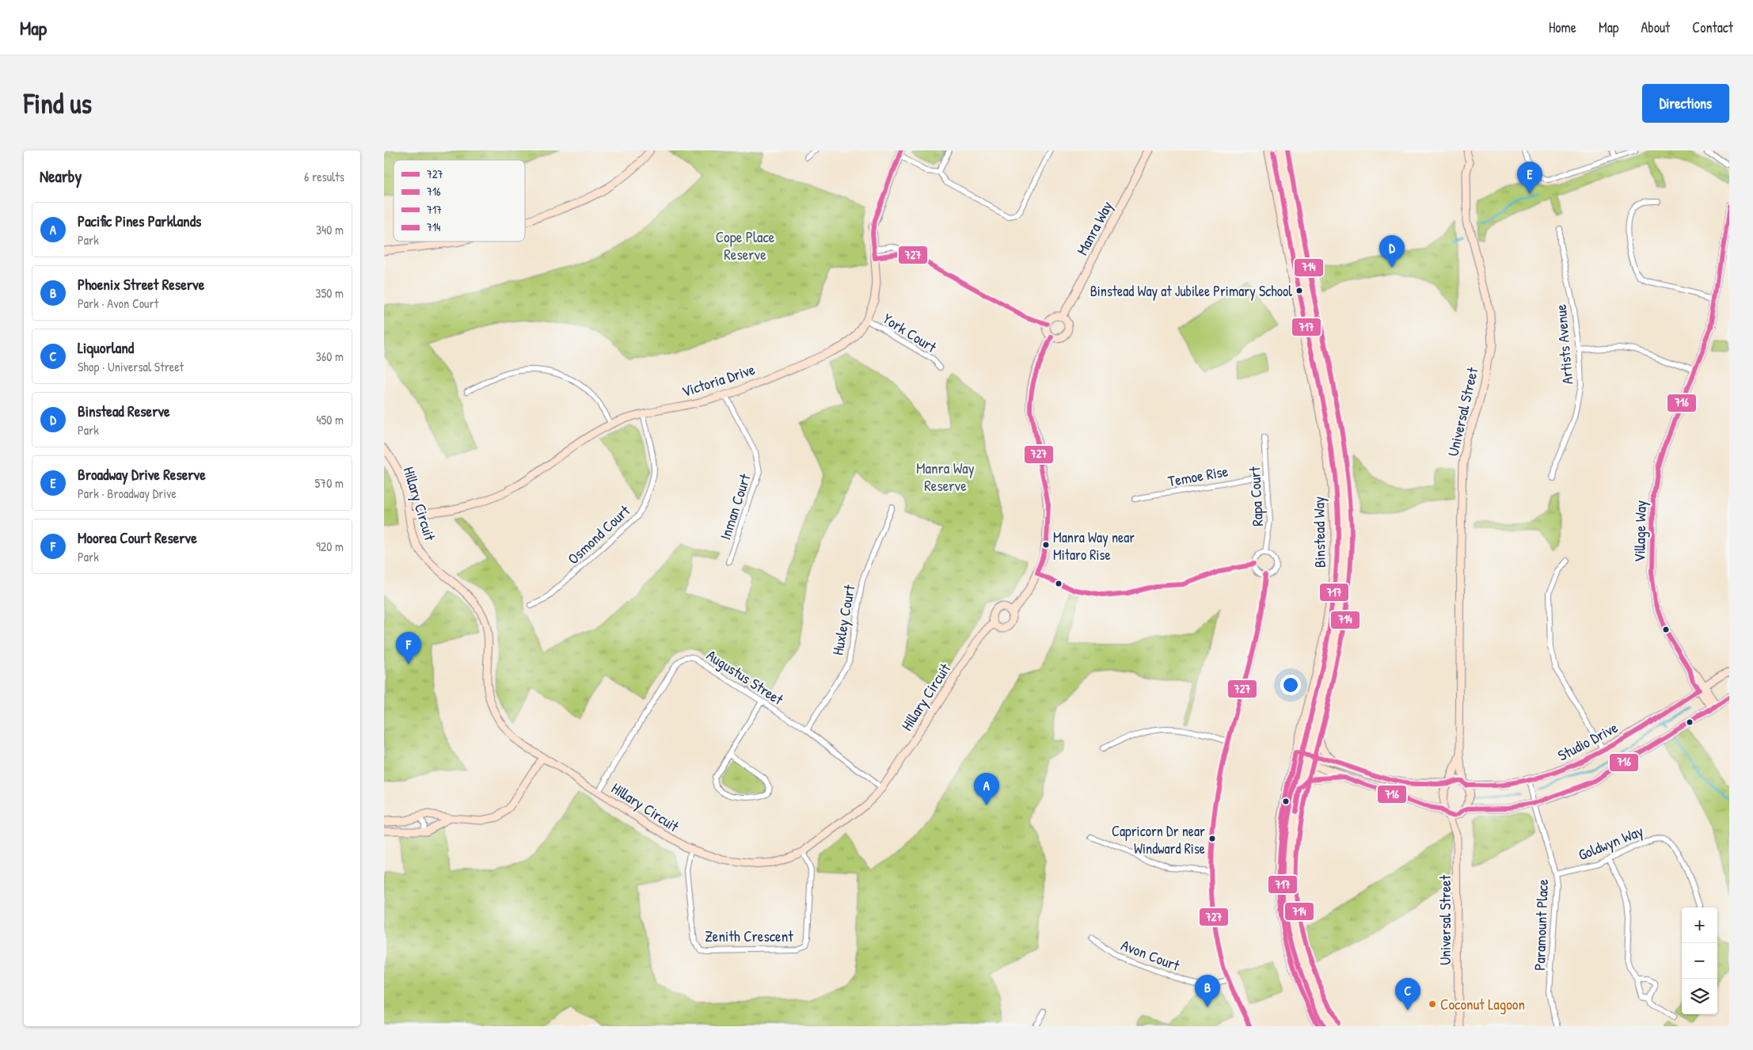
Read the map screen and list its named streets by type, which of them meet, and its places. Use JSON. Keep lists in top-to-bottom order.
{
  "streets": {
    "street": [
      "Manra Way",
      "York Court",
      "Artists Avenue",
      "Victoria Drive",
      "Universal Street",
      "Temoe Rise",
      "Rapa Court",
      "Hillary Circuit",
      "Inman Court",
      "Village Way",
      "Binstead Way",
      "Osmond Court",
      "Huxley Court",
      "Augustus Street",
      "Studio Drive",
      "Goldwyn Way",
      "Paramount Place",
      "Zenith Crescent",
      "Avon Court"
    ]
  },
  "crossings": [
    ["York Court", "Victoria Drive"],
    ["Victoria Drive", "Hillary Circuit"],
    ["Victoria Drive", "Inman Court"],
    ["Victoria Drive", "Osmond Court"],
    ["Universal Street", "Studio Drive"],
    ["Temoe Rise", "Rapa Court"],
    ["Hillary Circuit", "Augustus Street"],
    ["Hillary Circuit", "Zenith Crescent"],
    ["Village Way", "Studio Drive"],
    ["Huxley Court", "Augustus Street"],
    ["Studio Drive", "Paramount Place"],
    ["Goldwyn Way", "Paramount Place"]
  ],
  "parks": ["Cope Place Reserve", "Manra Way Reserve"],
  "places": [
    "Binstead Way at Jubilee Primary School",
    "Manra Way near Mitaro Rise",
    "Capricorn Dr near Windward Rise",
    "Coconut Lagoon"
  ],
  "lines": [
    "transit line 727",
    "transit line 714",
    "transit line 717",
    "transit line 716"
  ],
  "legend": [
    "727",
    "716",
    "717",
    "714"
  ],
  "page": {
    "header": "Map",
    "nav": [
      "Home",
      "Map",
      "About",
      "Contact"
    ],
    "buttons": "Directions",
    "title": "Find us",
    "heading": ["Nearby", "6 results"],
    "pins": [
      "E",
      "D",
      "F",
      "A",
      "B",
      "C"
    ],
    "list": [
      {
        "mark": "A",
        "name": "Pacific Pines Parklands",
        "note": "Park",
        "value": "340 m"
      },
      {
        "mark": "B",
        "name": "Phoenix Street Reserve",
        "note": "Park · Avon Court",
        "value": "350 m"
      },
      {
        "mark": "C",
        "name": "Liquorland",
        "note": "Shop · Universal Street",
        "value": "360 m"
      },
      {
        "mark": "D",
        "name": "Binstead Reserve",
        "note": "Park",
        "value": "450 m"
      },
      {
        "mark": "E",
        "name": "Broadway Drive Reserve",
        "note": "Park · Broadway Drive",
        "value": "570 m"
      },
      {
        "mark": "F",
        "name": "Moorea Court Reserve",
        "note": "Park",
        "value": "920 m"
      }
    ],
    "map_buttons": ["+", "−"]
  }
}
